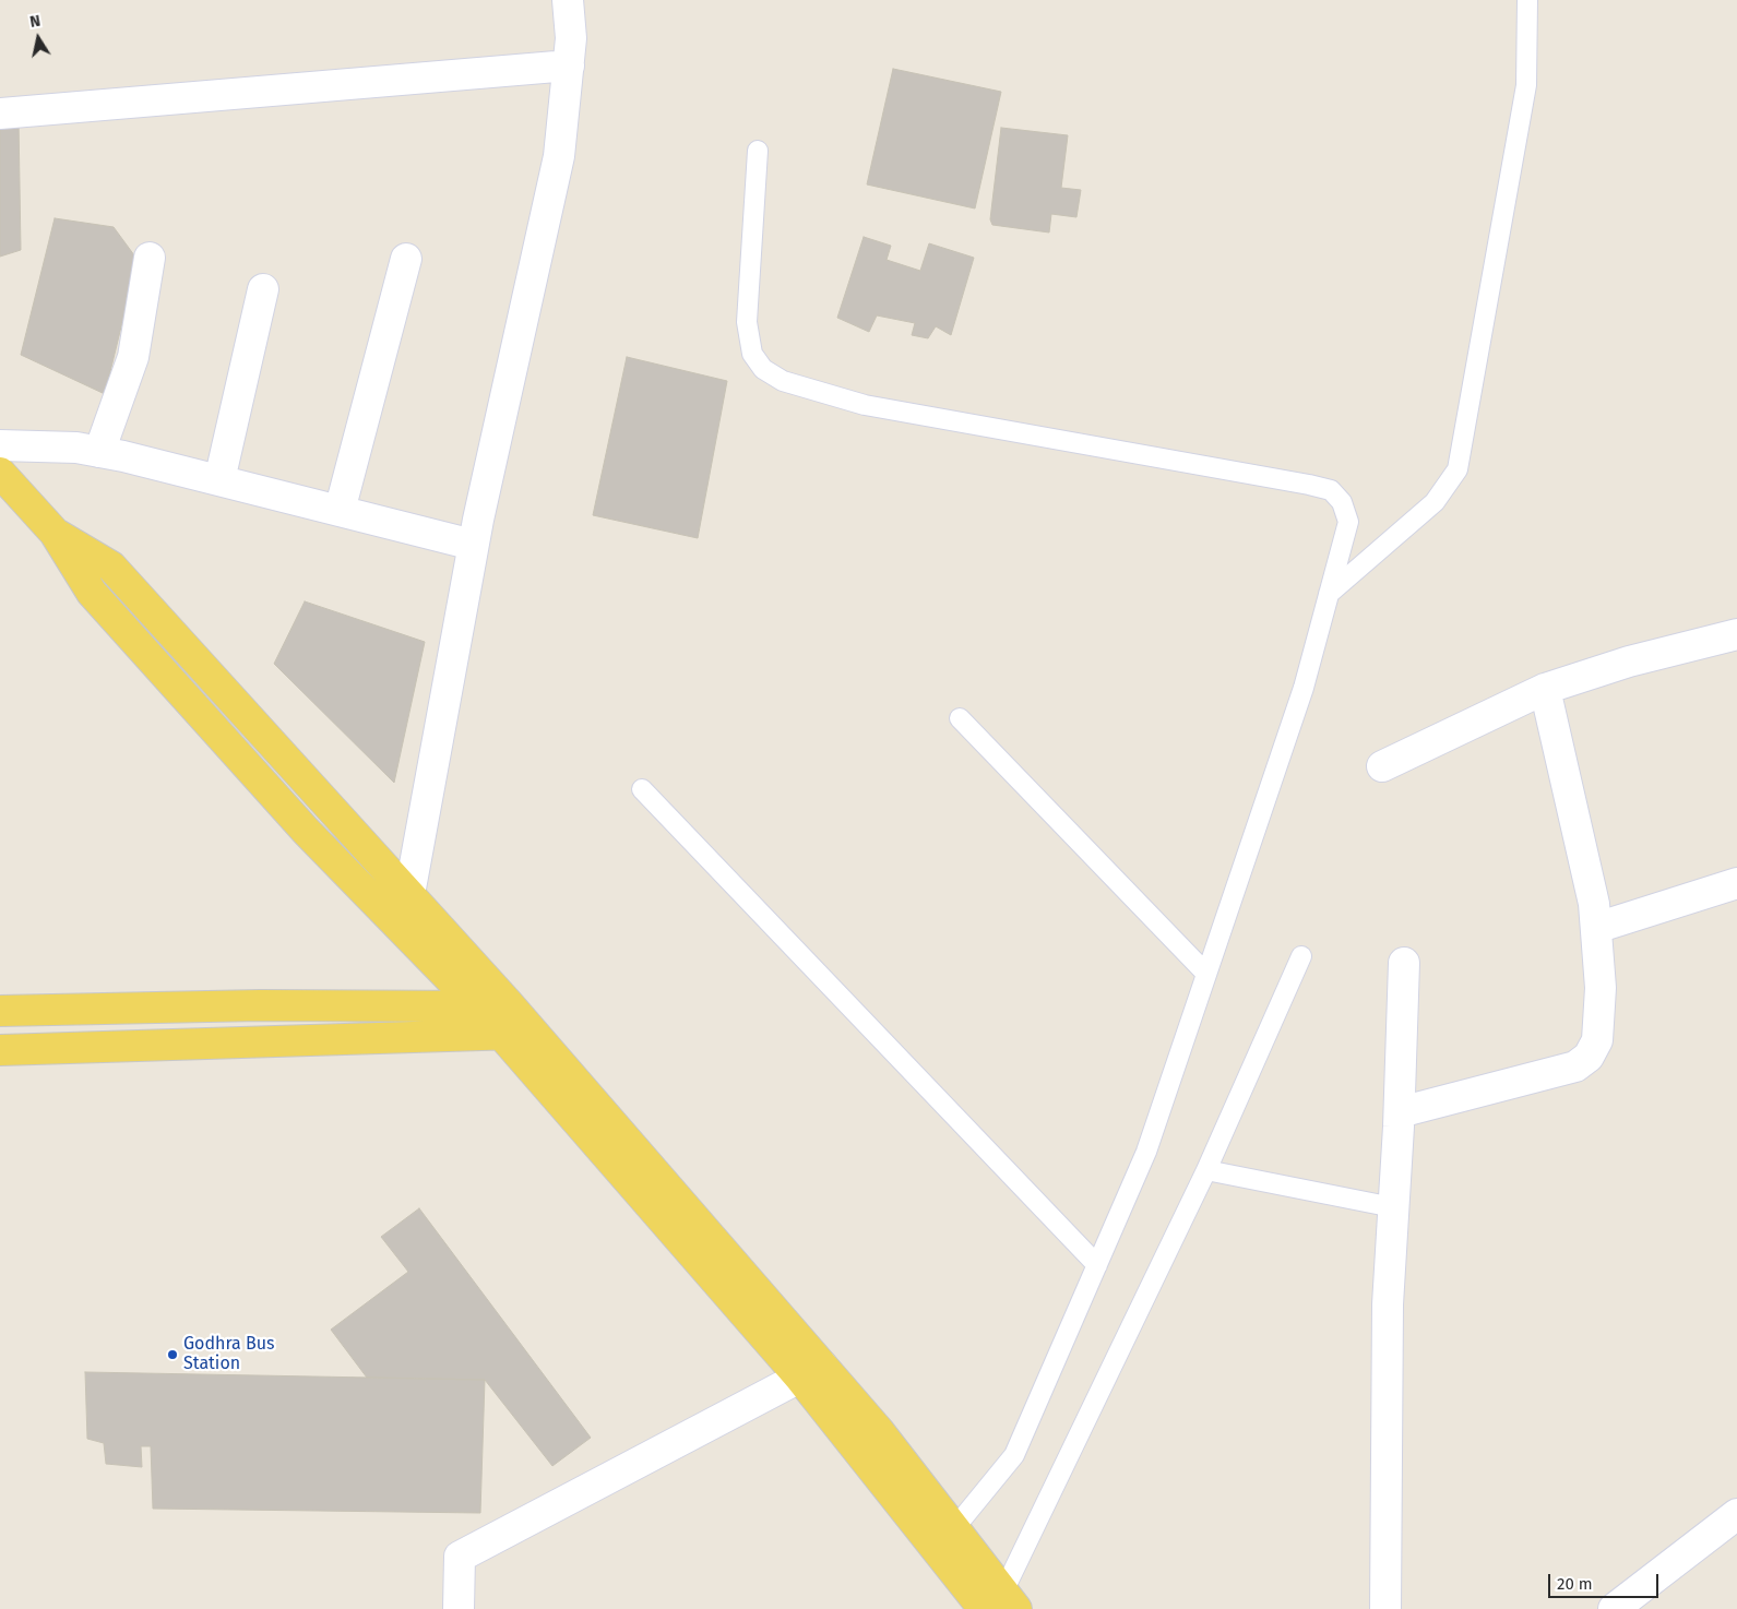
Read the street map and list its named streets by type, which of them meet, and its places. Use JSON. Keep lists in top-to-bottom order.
{
  "places": ["Godhra Bus Station"],
  "scale_bar": "20 m",
  "north": "top"
}
